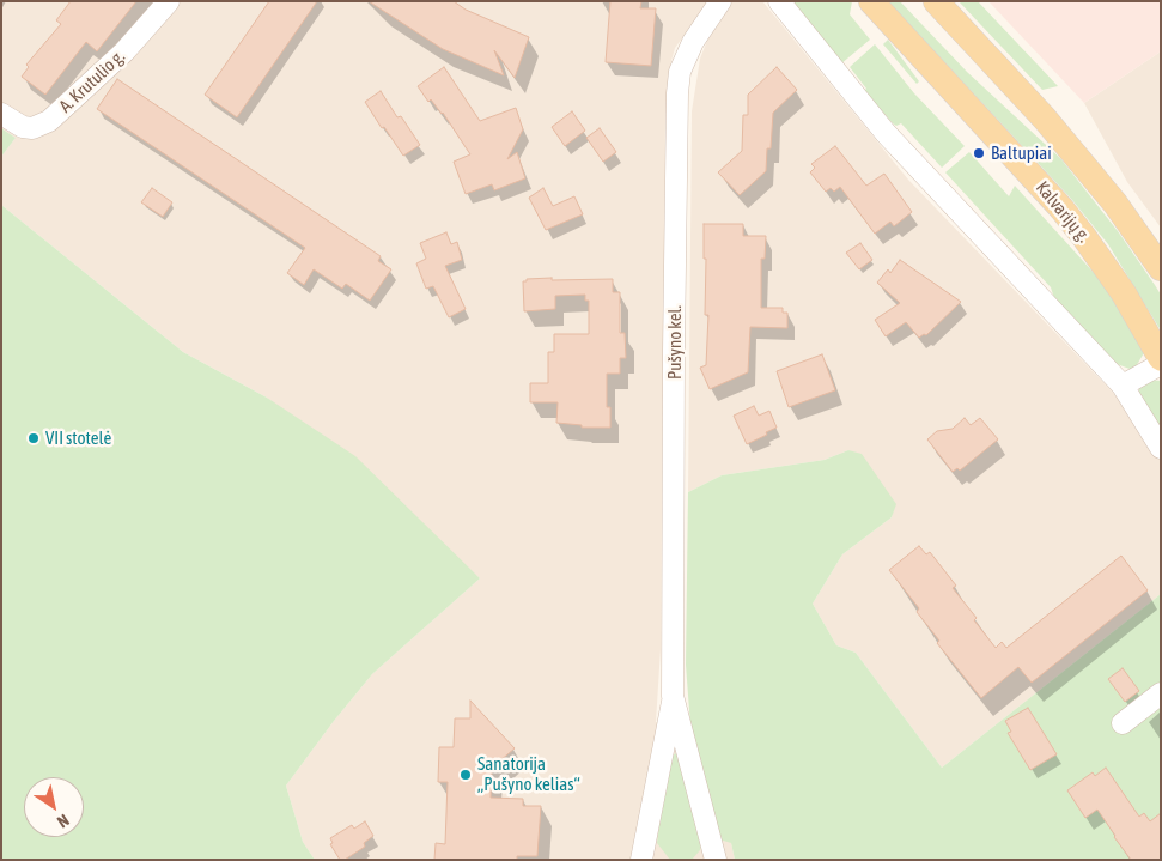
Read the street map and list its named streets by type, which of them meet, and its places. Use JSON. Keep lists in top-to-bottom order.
{
  "streets": {
    "main road": ["Kalvarijų g."],
    "street": ["A. Krutulio g.", "Pušyno kel."]
  },
  "places": ["Baltupiai", "VII stotelė", "Sanatorija „Pušyno kelias“"],
  "north": "bottom right"
}
